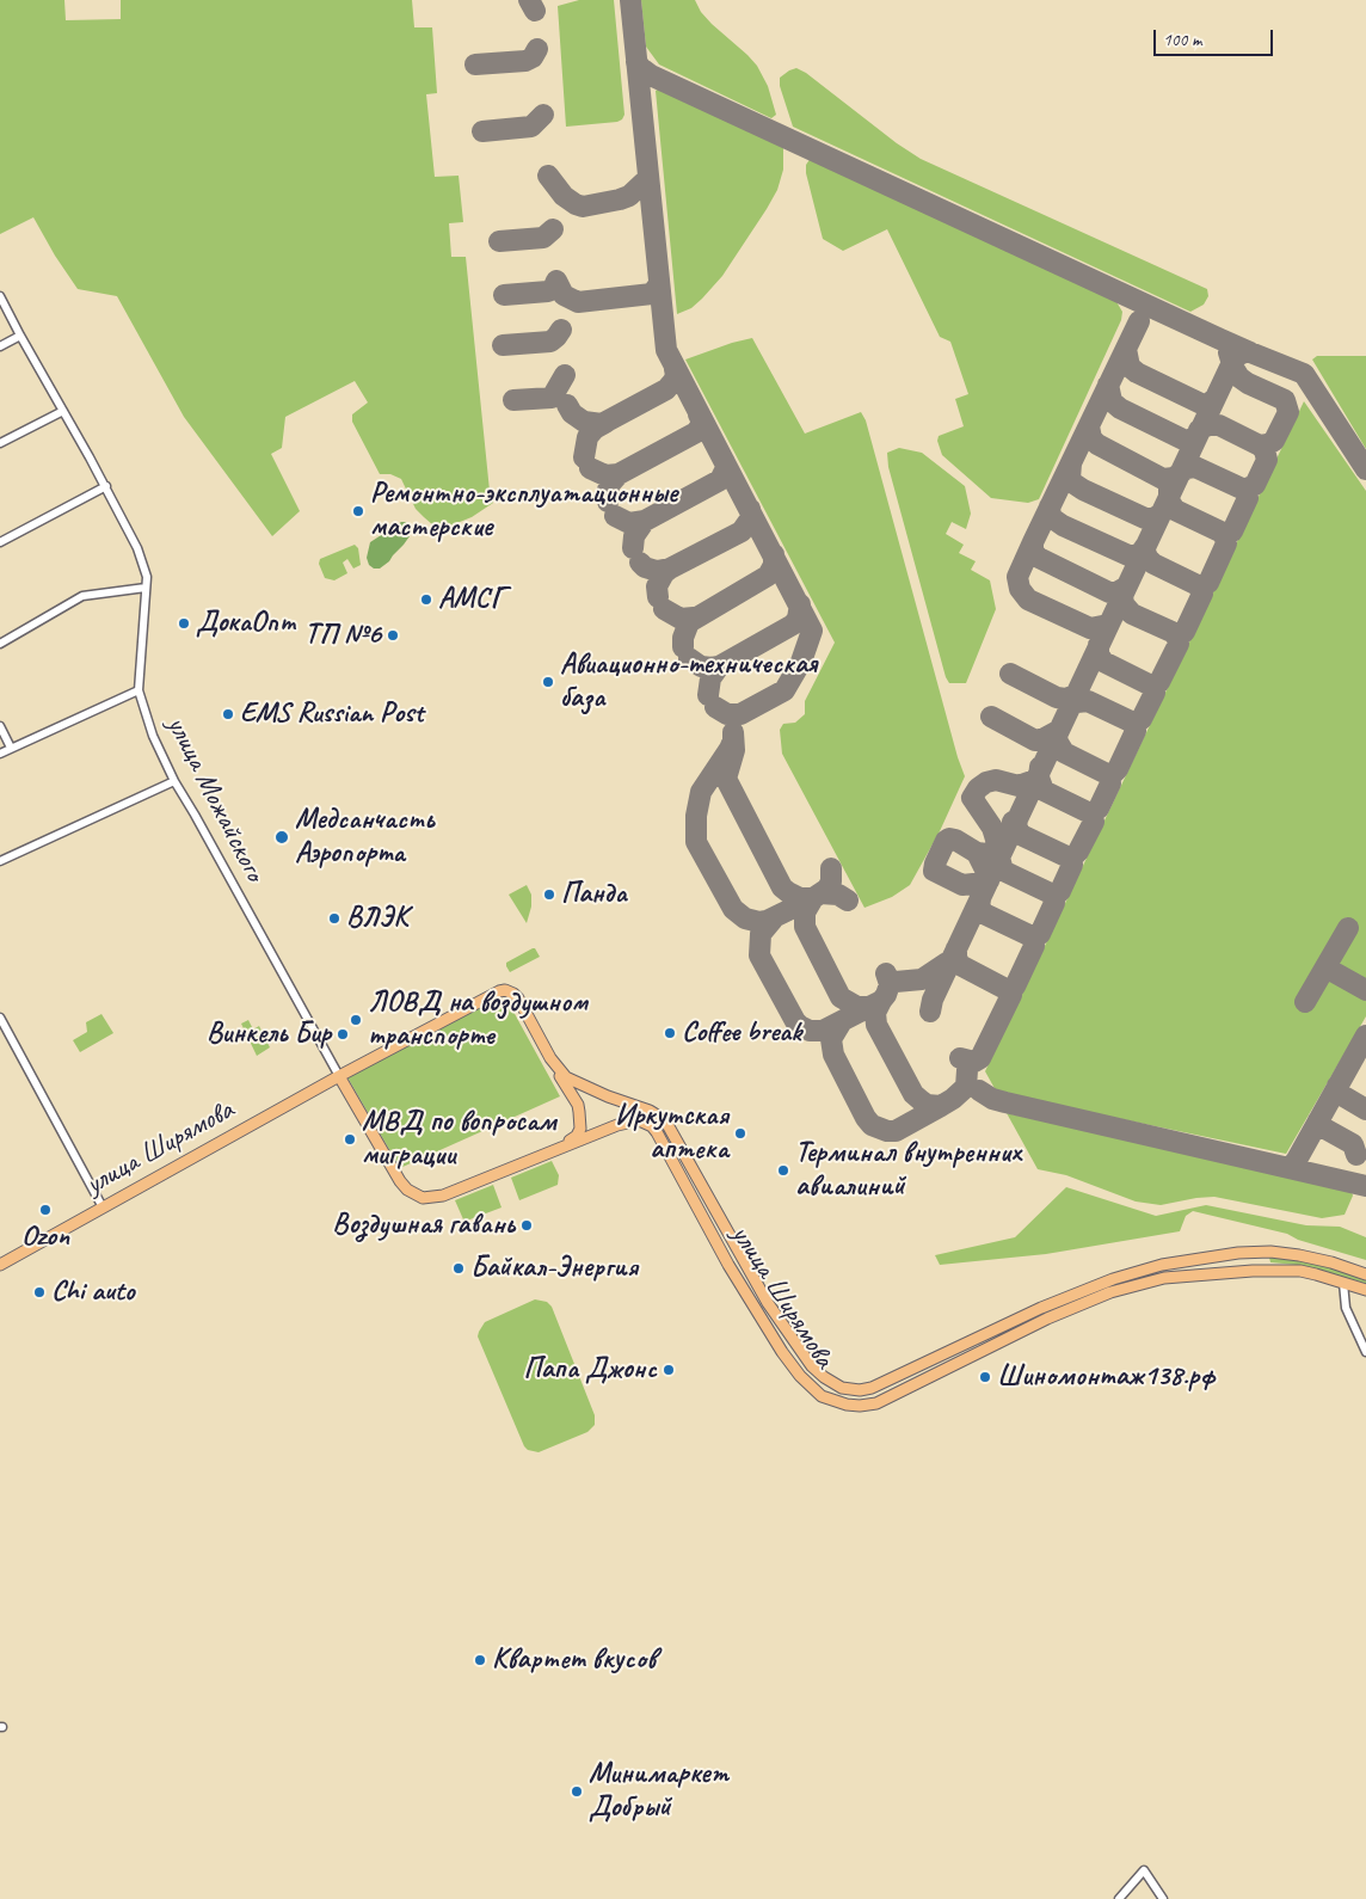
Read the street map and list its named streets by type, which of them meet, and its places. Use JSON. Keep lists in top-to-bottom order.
{
  "streets": {
    "main road": ["улица Ширямова"],
    "street": ["улица Можайского"]
  },
  "crossings": [
    ["улица Можайского", "улица Ширямова"]
  ],
  "places": [
    "Ремонтно-эксплуатационные мастерские",
    "АМСГ",
    "ДокаОпт",
    "ТП №6",
    "Авиационно-техническая база",
    "EMS Russian Рost",
    "Медсанчасть Аэропорта",
    "Панда",
    "ВЛЭК",
    "ЛОВД на воздушном транспорте",
    "Coffee break",
    "Винкель Бир",
    "Иркутская аптека",
    "МВД по вопросам миграции",
    "Терминал внутренних авиалиний",
    "Ozon",
    "Воздушная гавань",
    "Байкал-Энергия",
    "Chi auto",
    "Папа Джонс",
    "Шиномонтаж138.рф",
    "Квартет вкусов",
    "Минимаркет Добрый"
  ],
  "scale_bar": "100 m"
}
